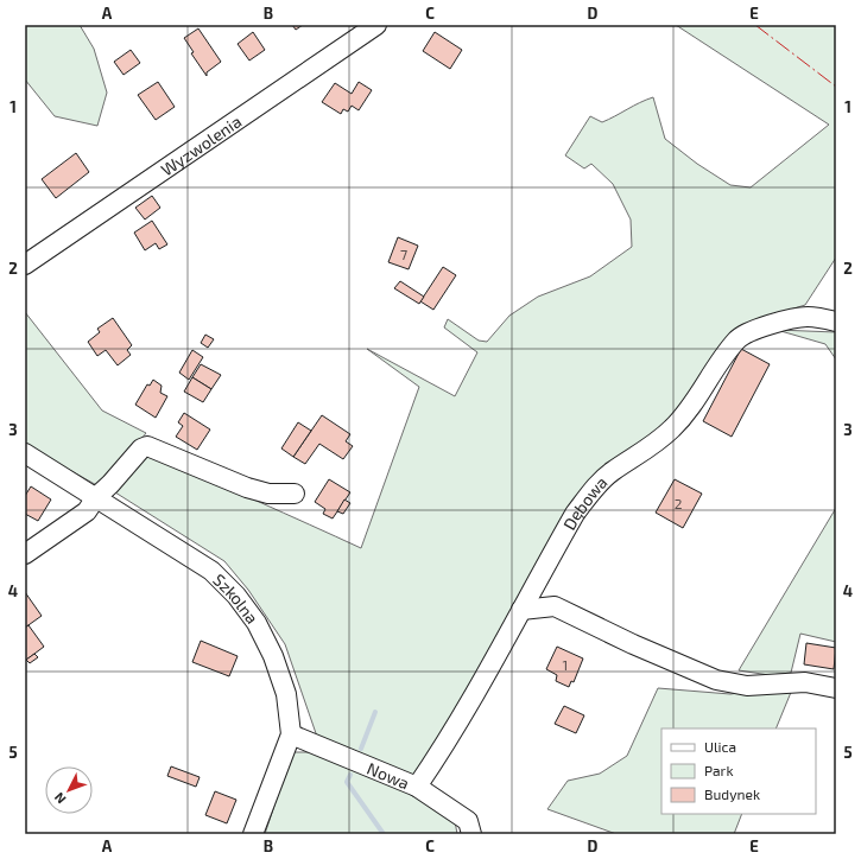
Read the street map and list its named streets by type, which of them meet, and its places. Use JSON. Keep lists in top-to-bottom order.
{
  "streets": {
    "street": [
      "Wyzwolenia",
      "Dębowa",
      "Szkolna",
      "Nowa"
    ]
  },
  "crossings": [
    ["Dębowa", "Nowa"],
    ["Szkolna", "Nowa"]
  ],
  "house_numbers": ["7", "2", "1"],
  "legend": ["Ulica", "Park", "Budynek"],
  "north": "bottom left",
  "grid": {
    "columns": [
      "A",
      "B",
      "C",
      "D",
      "E"
    ],
    "rows": [
      "1",
      "2",
      "3",
      "4",
      "5"
    ]
  }
}
